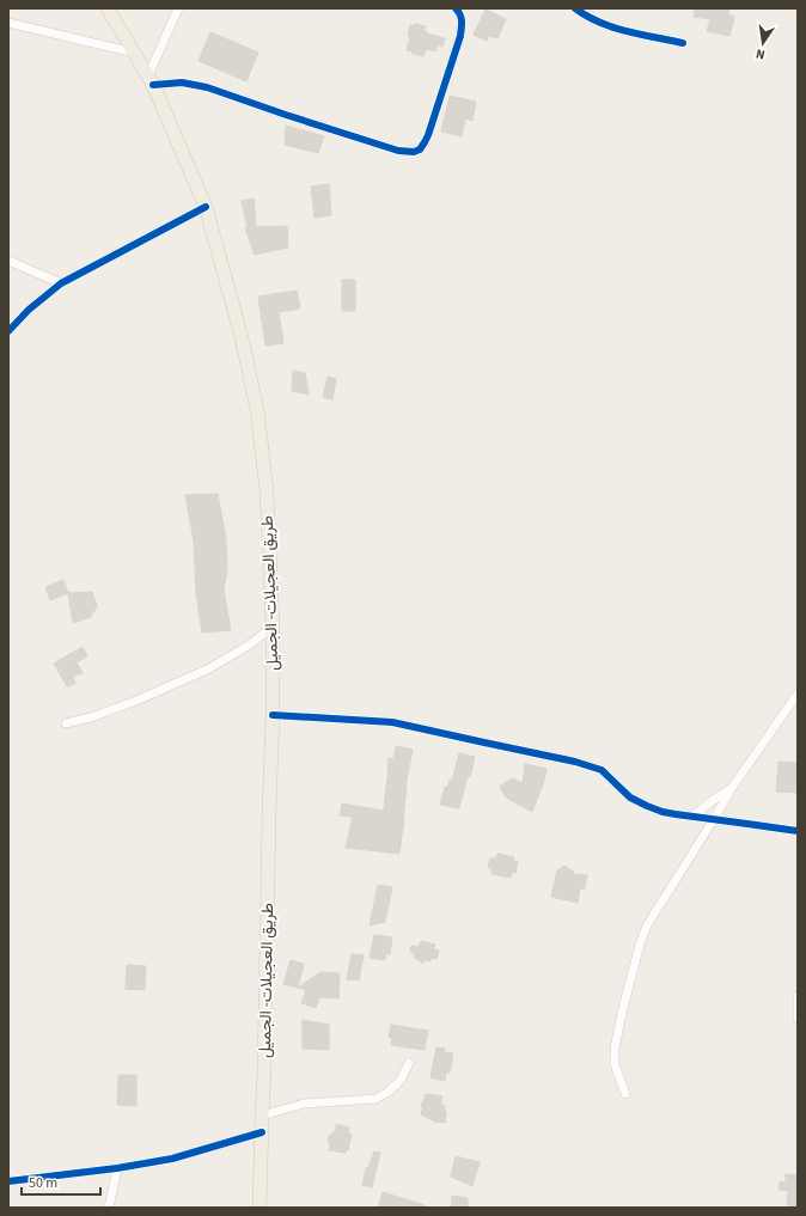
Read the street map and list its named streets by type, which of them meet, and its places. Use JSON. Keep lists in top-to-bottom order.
{
  "streets": {
    "main road": ["طريق العجيلات- الجميل"]
  },
  "scale_bar": "50 m",
  "north": "bottom"
}
